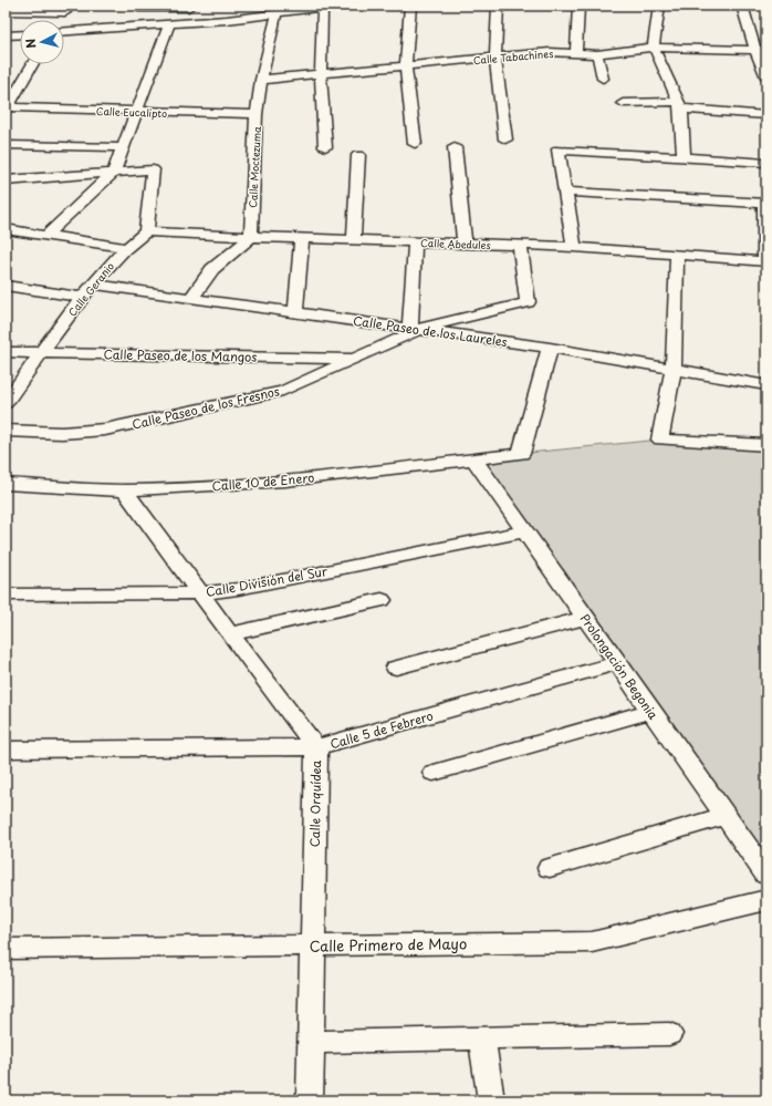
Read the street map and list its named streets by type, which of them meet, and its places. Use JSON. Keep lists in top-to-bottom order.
{
  "streets": {
    "street": [
      "Calle Tabachines",
      "Calle Eucalipto",
      "Calle Moctezuma",
      "Calle Abedules",
      "Calle Geranio",
      "Calle Paseo de los Laureles",
      "Calle Paseo de los Mangos",
      "Calle Paseo de los Fresnos",
      "Calle 10 de Enero",
      "Calle División del Sur",
      "Prolongación Begonia",
      "Calle 5 de Febrero",
      "Calle Orquídea",
      "Calle Primero de Mayo"
    ]
  },
  "crossings": [
    ["Calle Tabachines", "Calle Moctezuma"],
    ["Calle Eucalipto", "Calle Moctezuma"],
    ["Calle Moctezuma", "Calle Abedules"],
    ["Calle Abedules", "Calle Geranio"],
    ["Calle Geranio", "Calle Paseo de los Laureles"],
    ["Calle Geranio", "Calle Paseo de los Mangos"],
    ["Calle Paseo de los Laureles", "Calle Paseo de los Fresnos"],
    ["Calle Paseo de los Laureles", "Calle 10 de Enero"],
    ["Calle Paseo de los Mangos", "Calle Paseo de los Fresnos"],
    ["Calle 10 de Enero", "Prolongación Begonia"],
    ["Calle 10 de Enero", "Calle Orquídea"],
    ["Calle División del Sur", "Prolongación Begonia"],
    ["Calle División del Sur", "Calle Orquídea"],
    ["Prolongación Begonia", "Calle 5 de Febrero"],
    ["Calle 5 de Febrero", "Calle Orquídea"],
    ["Calle Orquídea", "Calle Primero de Mayo"]
  ],
  "north": "left"
}
